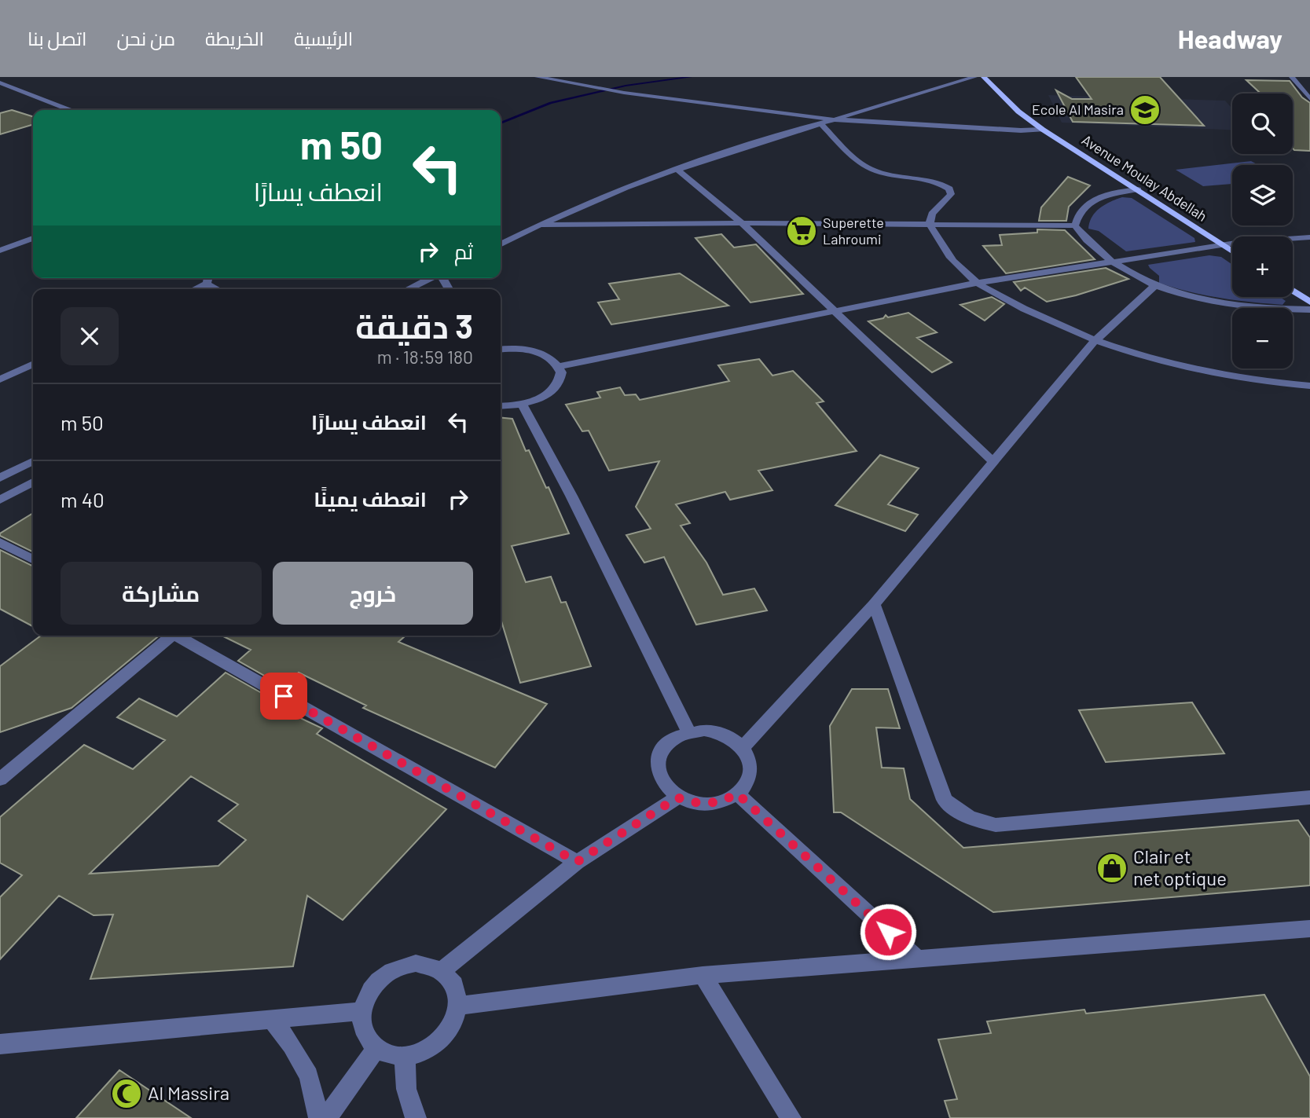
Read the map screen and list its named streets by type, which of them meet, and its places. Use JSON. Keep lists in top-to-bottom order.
{
  "streets": {
    "main road": ["Avenue Moulay Abdellah"]
  },
  "places": {
    "school or university": ["Ecole Al Masira"],
    "supermarket": ["Superette Lahroumi"],
    "shop": ["Clair et net optique"],
    "mosque": ["Al Massira"]
  },
  "page": {
    "header": "Headway",
    "nav": [
      "الرئيسية",
      "الخريطة",
      "من نحن",
      "اتصل بنا"
    ],
    "map_buttons": ["+", "−"],
    "turn": ["50 m", "انعطف يسارًا"],
    "then": "ثم",
    "heading": ["3 دقيقة", "180 m · 18:59"],
    "list": [
      {
        "name": "انعطف يسارًا",
        "value": "50 m"
      },
      {
        "name": "انعطف يمينًا",
        "value": "40 m"
      }
    ],
    "buttons": ["خروج", "مشاركة"]
  }
}
